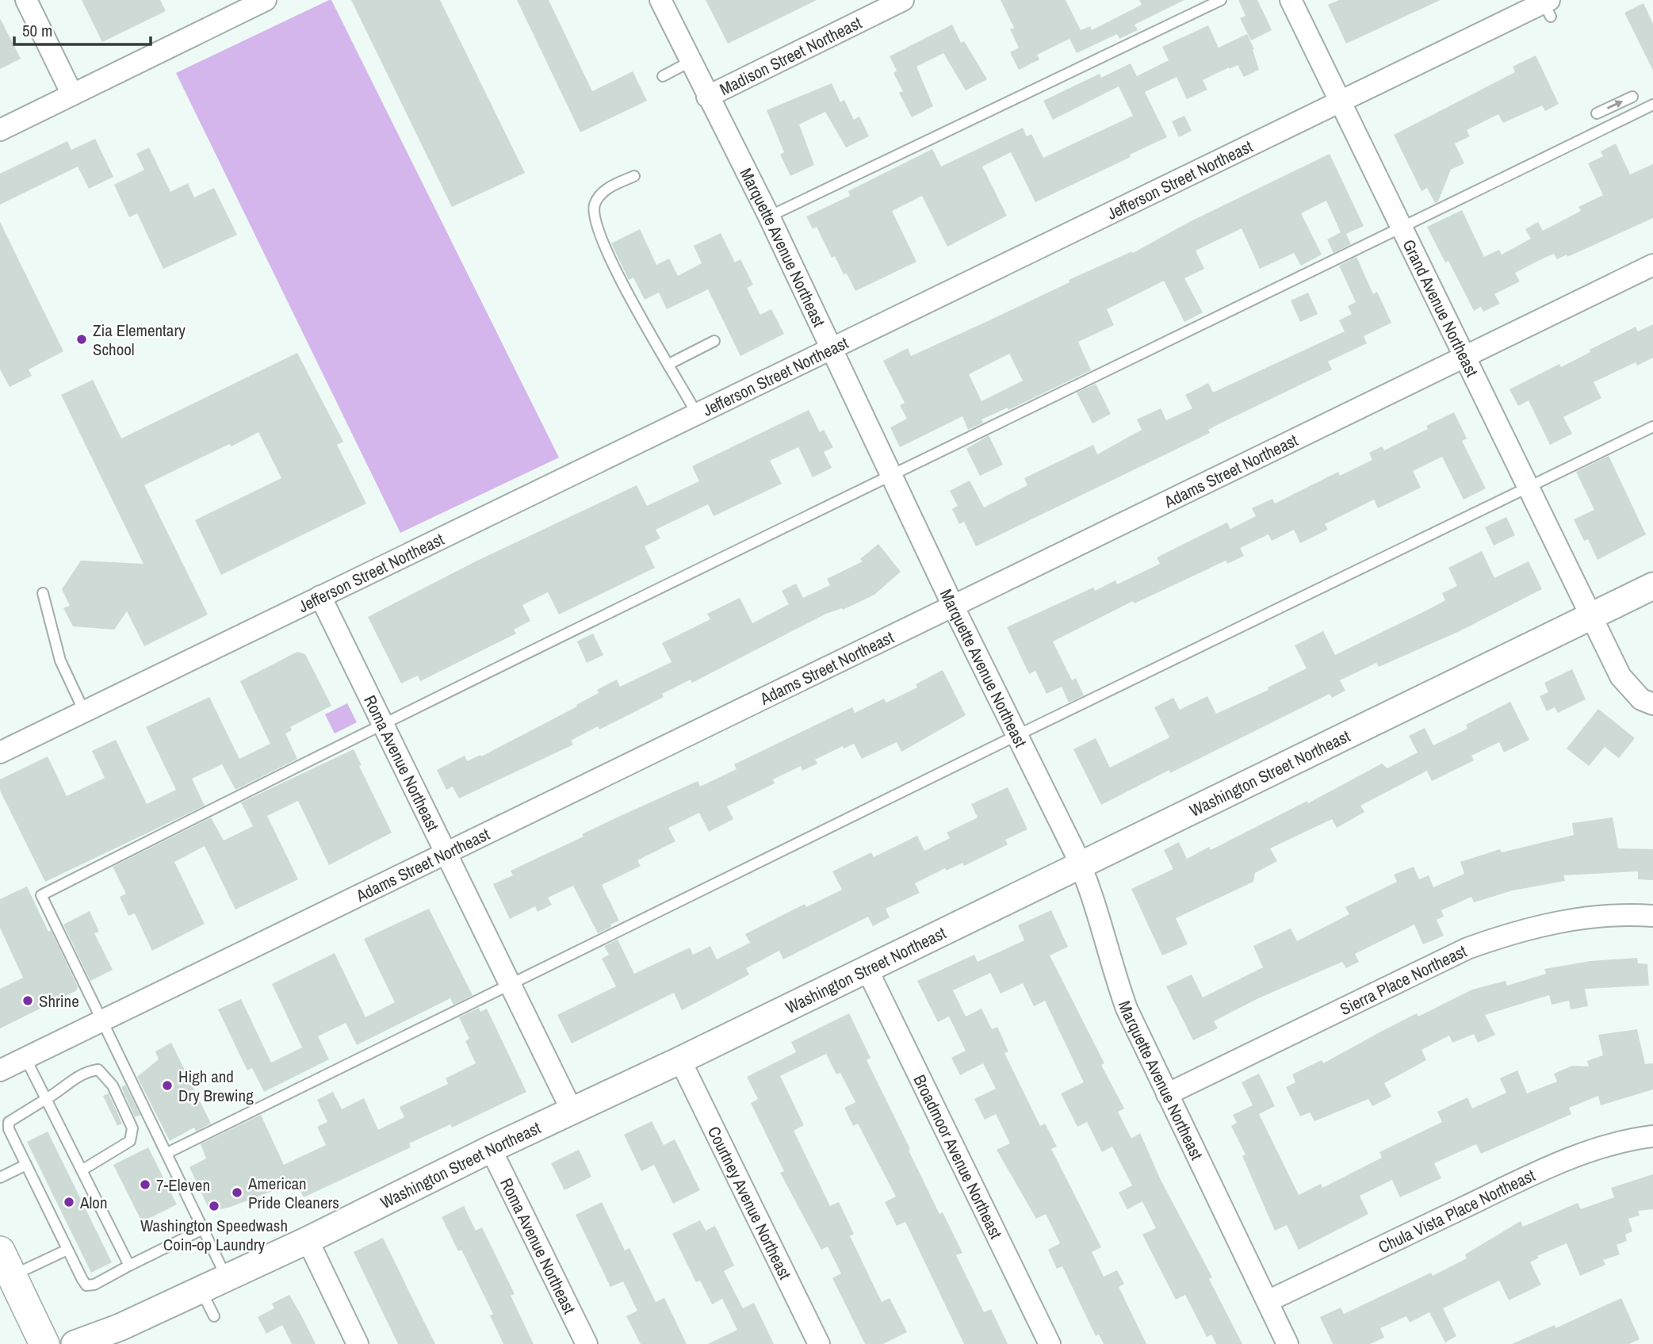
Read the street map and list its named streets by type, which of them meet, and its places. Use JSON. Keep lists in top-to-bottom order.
{
  "streets": {
    "street": [
      "Madison Street Northeast",
      "Jefferson Street Northeast",
      "Marquette Avenue Northeast",
      "Grand Avenue Northeast",
      "Adams Street Northeast",
      "Roma Avenue Northeast",
      "Washington Street Northeast",
      "Sierra Place Northeast",
      "Broadmoor Avenue Northeast",
      "Courtney Avenue Northeast",
      "Chula Vista Place Northeast"
    ]
  },
  "crossings": [
    ["Madison Street Northeast", "Marquette Avenue Northeast"],
    ["Jefferson Street Northeast", "Marquette Avenue Northeast"],
    ["Jefferson Street Northeast", "Grand Avenue Northeast"],
    ["Jefferson Street Northeast", "Roma Avenue Northeast"],
    ["Marquette Avenue Northeast", "Adams Street Northeast"],
    ["Marquette Avenue Northeast", "Washington Street Northeast"],
    ["Marquette Avenue Northeast", "Sierra Place Northeast"],
    ["Marquette Avenue Northeast", "Chula Vista Place Northeast"],
    ["Grand Avenue Northeast", "Adams Street Northeast"],
    ["Grand Avenue Northeast", "Washington Street Northeast"],
    ["Adams Street Northeast", "Roma Avenue Northeast"],
    ["Roma Avenue Northeast", "Washington Street Northeast"],
    ["Washington Street Northeast", "Broadmoor Avenue Northeast"],
    ["Washington Street Northeast", "Courtney Avenue Northeast"]
  ],
  "places": [
    "Zia Elementary School",
    "Shrine",
    "High and Dry Brewing",
    "7-Eleven",
    "American Pride Cleaners",
    "Alon",
    "Washington Speedwash Coin-op Laundry"
  ],
  "scale_bar": "50 m"
}
